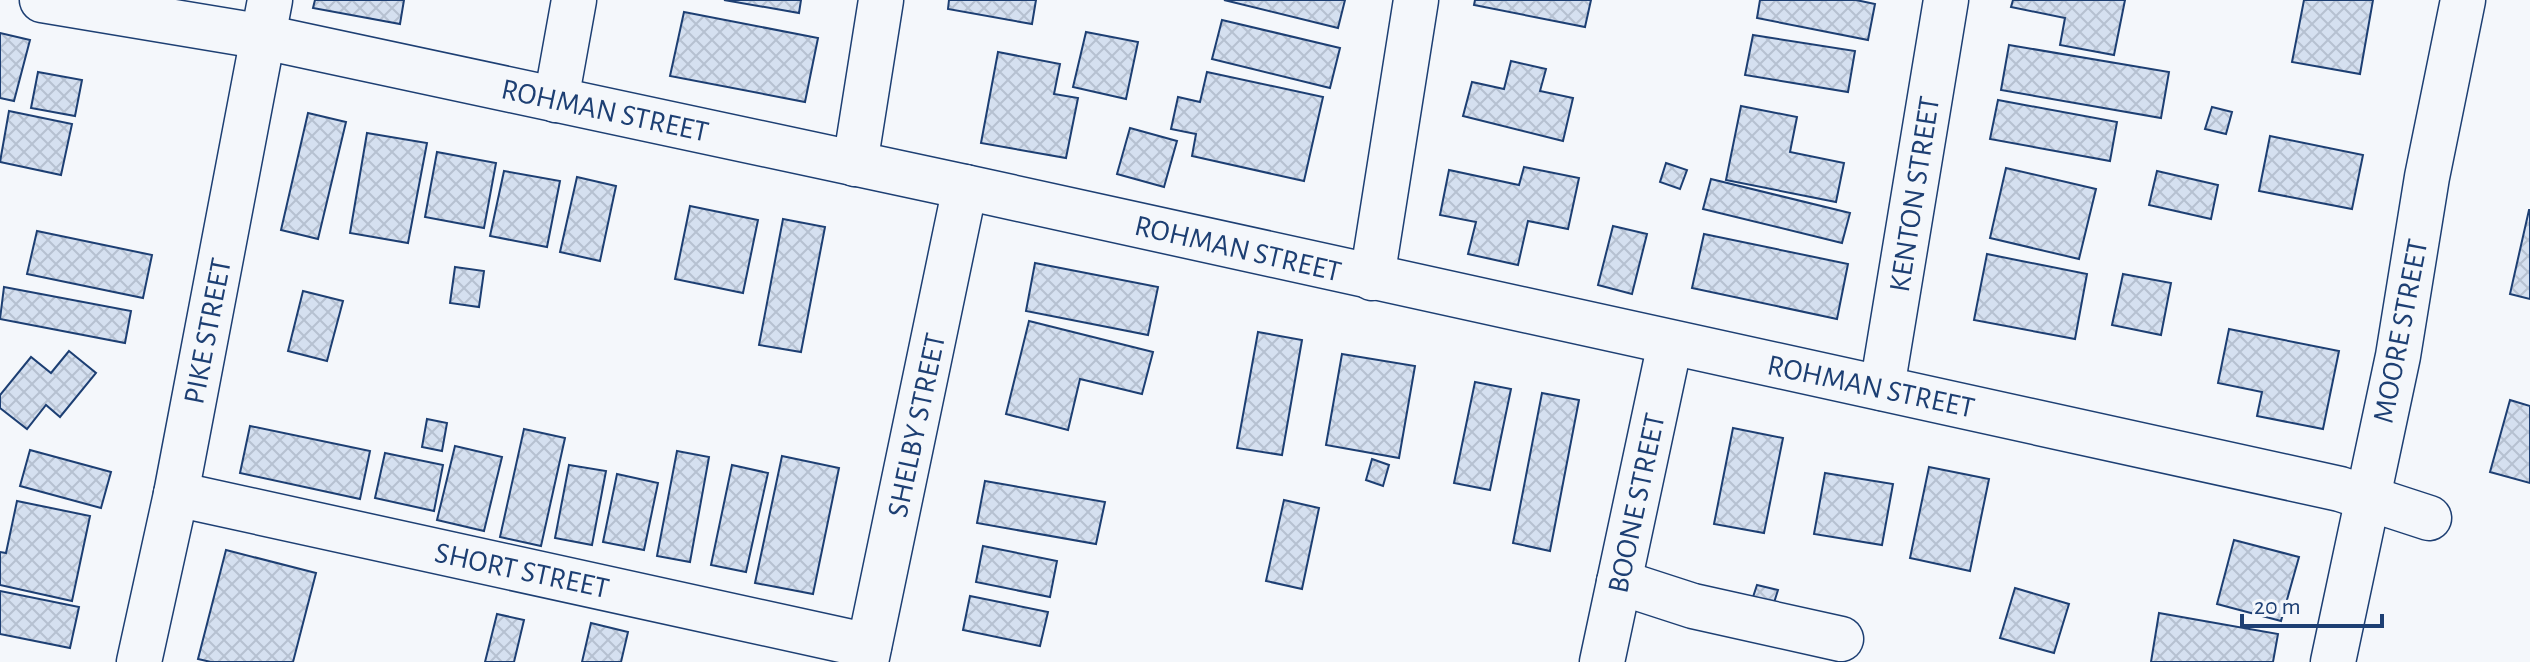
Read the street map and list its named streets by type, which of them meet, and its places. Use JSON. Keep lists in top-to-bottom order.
{
  "streets": {
    "street": [
      "ROHMAN STREET",
      "KENTON STREET",
      "PIKE STREET",
      "MOORE STREET",
      "SHELBY STREET",
      "BOONE STREET",
      "SHORT STREET"
    ]
  },
  "crossings": [
    ["ROHMAN STREET", "KENTON STREET"],
    ["ROHMAN STREET", "PIKE STREET"],
    ["ROHMAN STREET", "MOORE STREET"],
    ["ROHMAN STREET", "SHELBY STREET"],
    ["ROHMAN STREET", "BOONE STREET"],
    ["PIKE STREET", "SHORT STREET"],
    ["SHELBY STREET", "SHORT STREET"]
  ],
  "scale_bar": "20 m"
}
